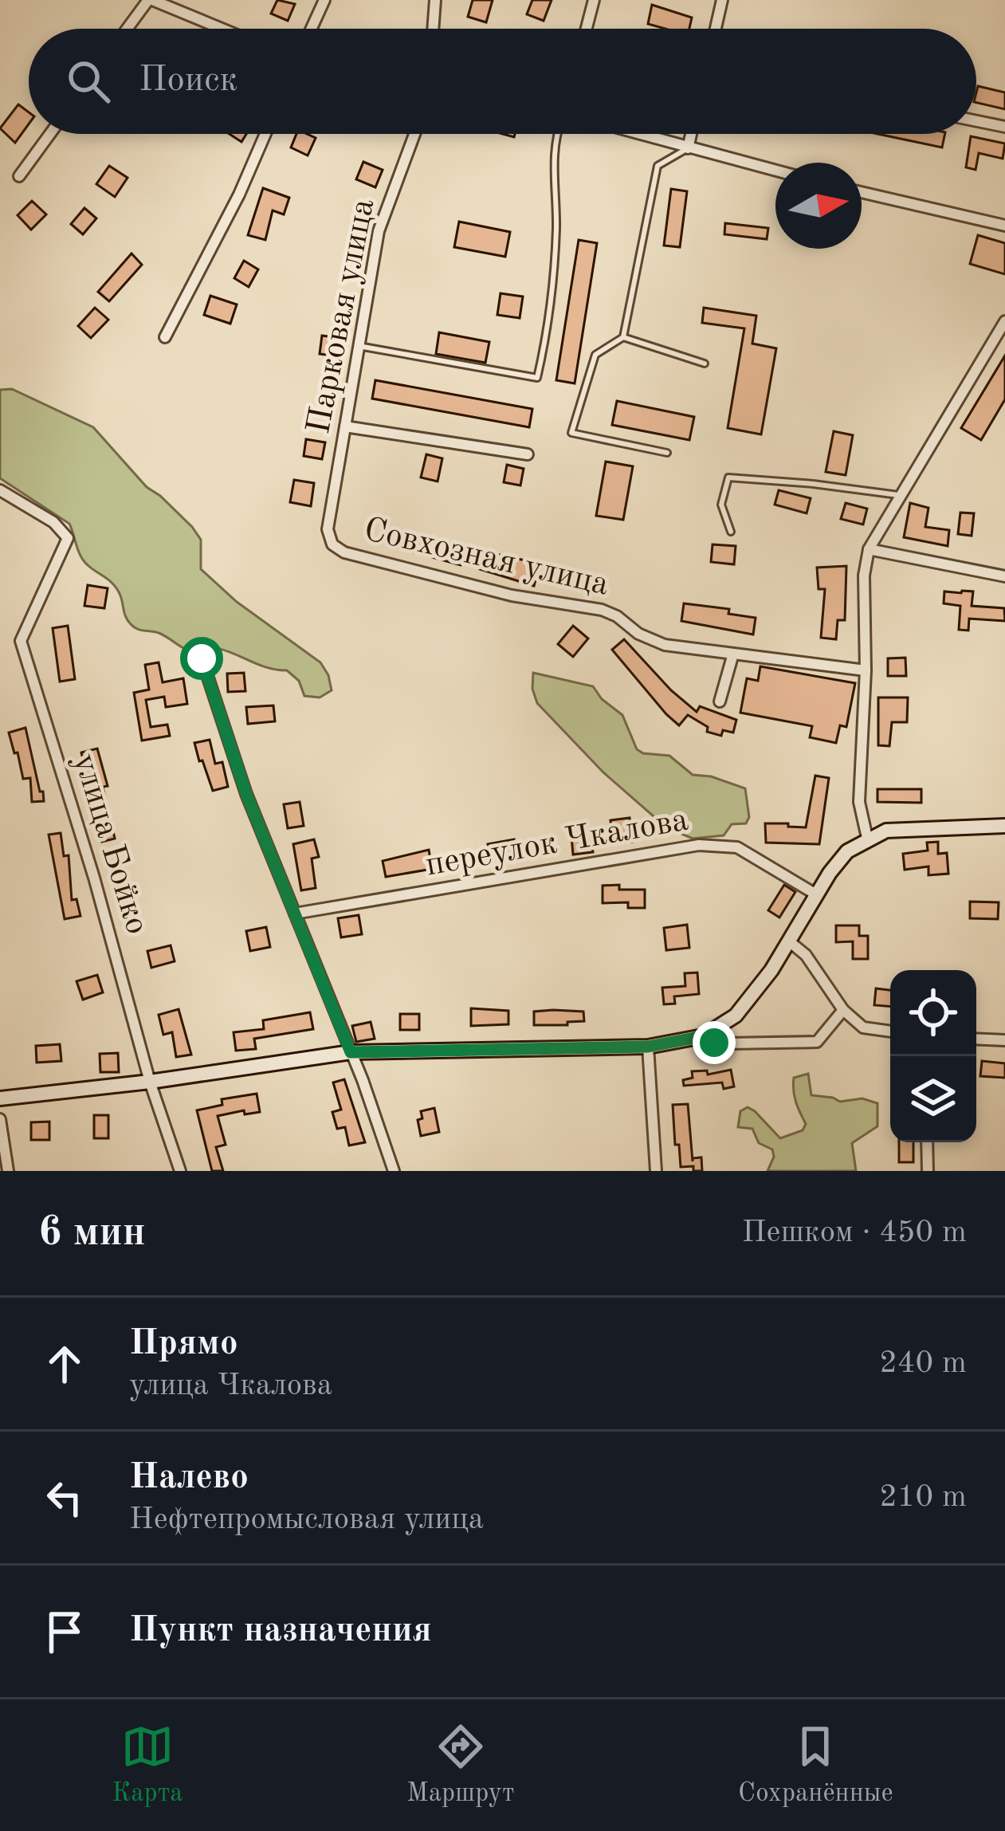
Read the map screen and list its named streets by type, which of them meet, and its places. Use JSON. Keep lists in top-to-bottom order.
{
  "streets": {
    "street": [
      "Парковая улица",
      "Совхозная улица",
      "переулок Чкалова",
      "улица Бойко"
    ]
  },
  "crossings": [
    ["Парковая улица", "Совхозная улица"]
  ],
  "north": "right",
  "page": {
    "search": "Поиск",
    "heading": ["6 мин", "Пешком · 450 m"],
    "list": [
      ["Прямо", "улица Чкалова", "240 m"],
      ["Налево", "Нефтепромысловая улица", "210 m"],
      "Пункт назначения"
    ],
    "nav": ["Карта", "Маршрут", "Сохранённые"]
  }
}
